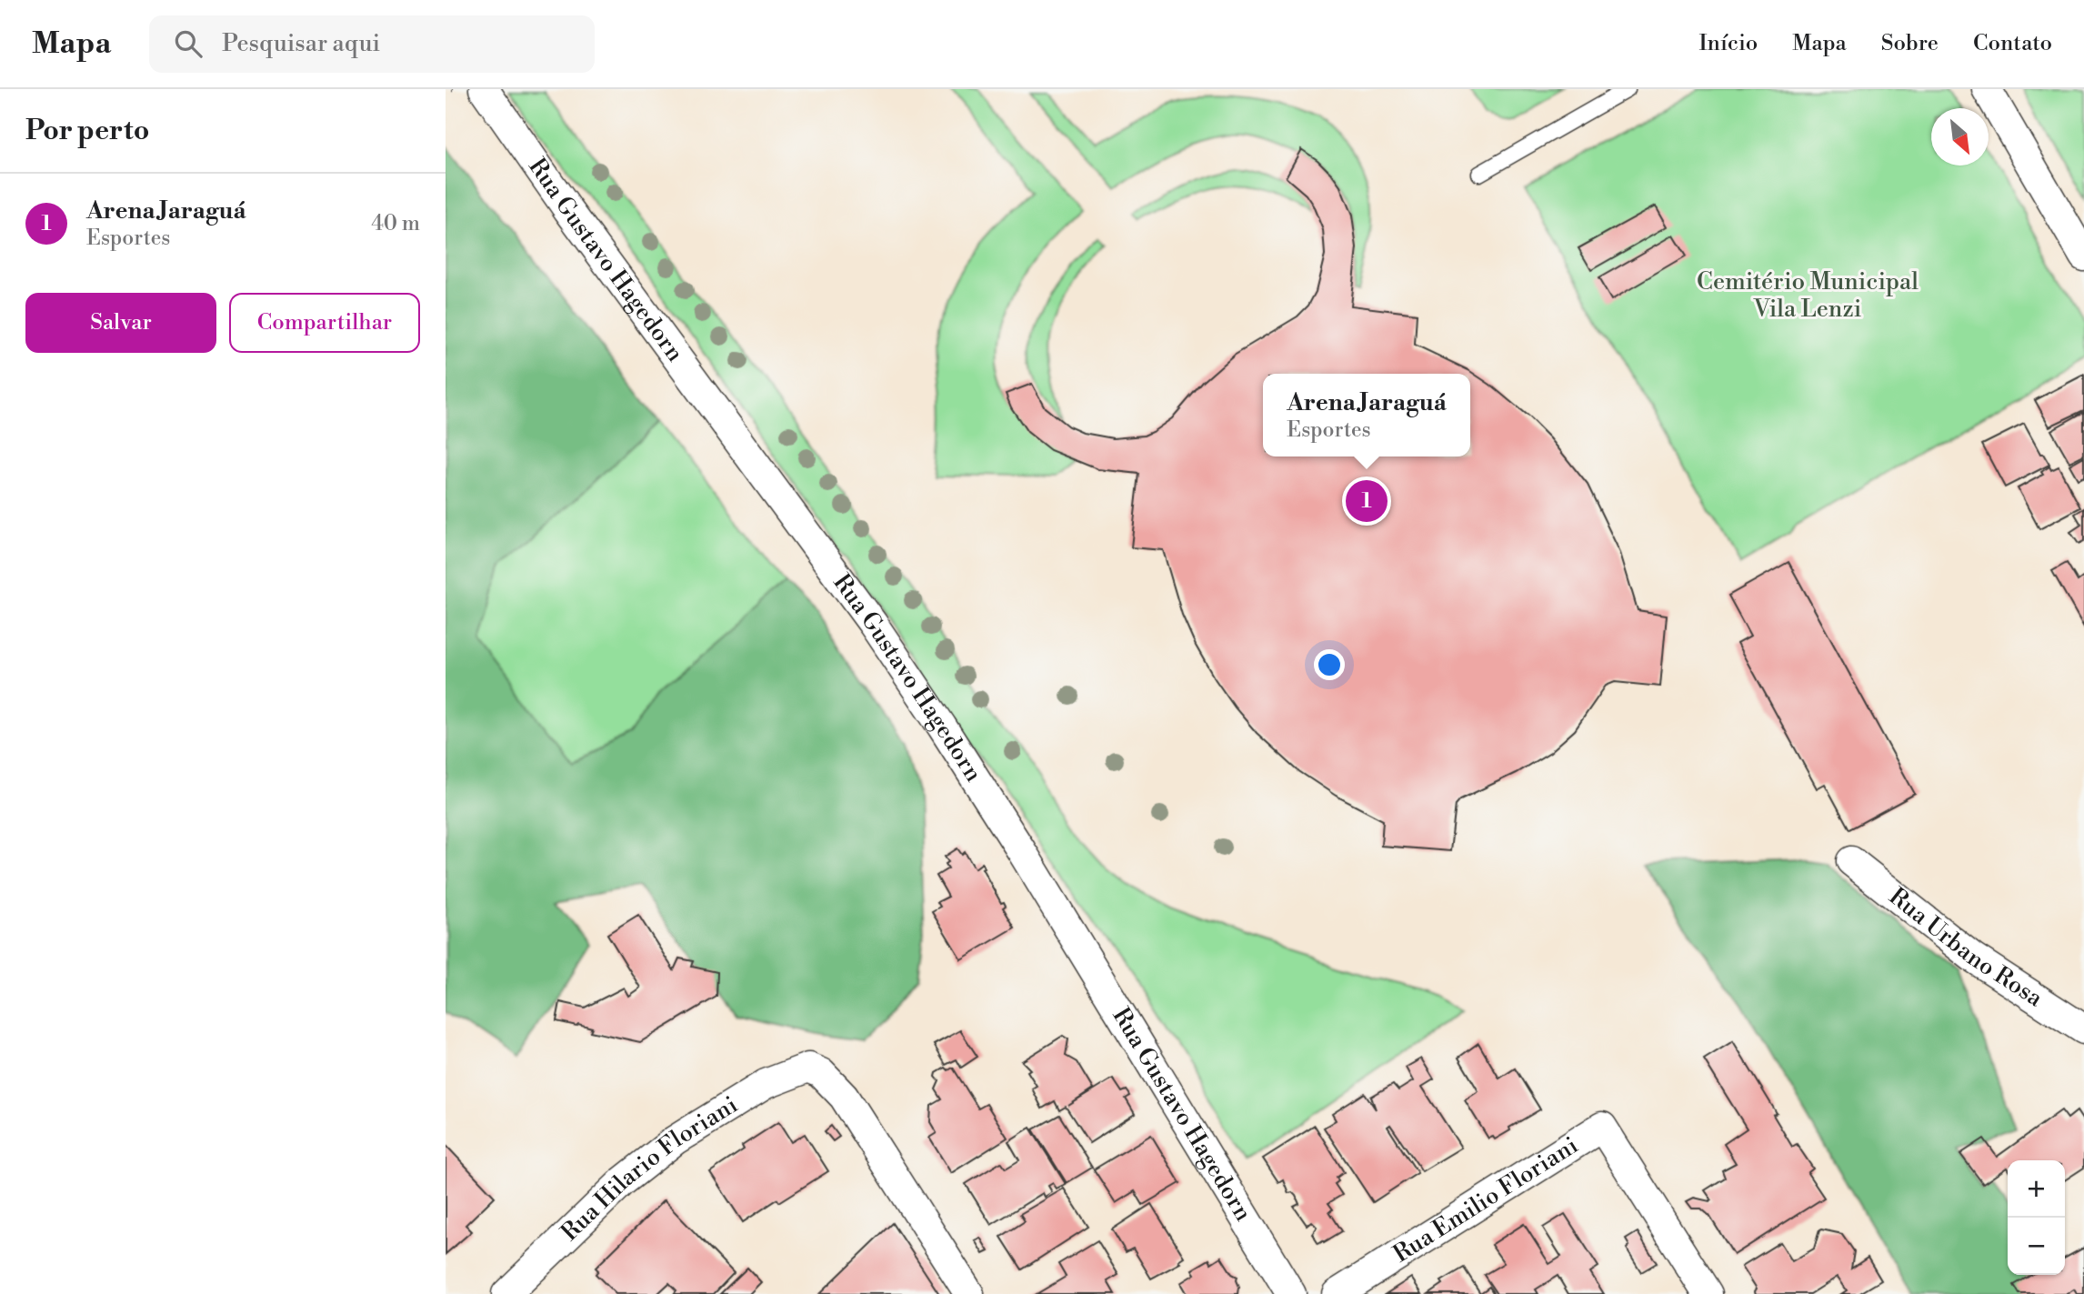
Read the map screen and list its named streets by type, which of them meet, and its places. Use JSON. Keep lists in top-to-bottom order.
{
  "streets": {
    "street": [
      "Rua Gustavo Hagedorn",
      "Rua Urbano Rosa",
      "Rua Hilario Floriani",
      "Rua Emilio Floriani"
    ]
  },
  "parks": ["Cemitério Municipal Vila Lenzi"],
  "north": "bottom right",
  "page": {
    "header": "Mapa",
    "search": "Pesquisar aqui",
    "nav": [
      "Início",
      "Mapa",
      "Sobre",
      "Contato"
    ],
    "heading": "Por perto",
    "list": [
      {
        "mark": "1",
        "name": "Arena Jaraguá",
        "note": "Esportes",
        "value": "40 m"
      }
    ],
    "buttons": ["Salvar", "Compartilhar"],
    "popup": ["Arena Jaraguá", "Esportes"],
    "pins": "1",
    "map_buttons": ["+", "−"]
  }
}
